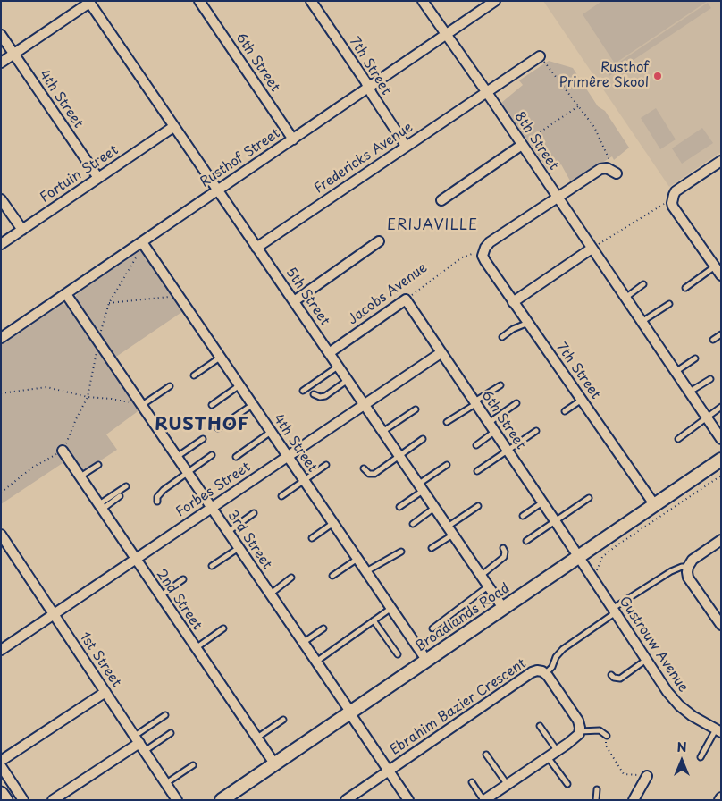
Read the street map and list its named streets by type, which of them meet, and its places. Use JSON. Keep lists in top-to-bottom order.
{
  "streets": {
    "main road": ["Broadlands Road"],
    "street": [
      "6th Street",
      "7th Street",
      "4th Street",
      "8th Street",
      "Rusthof Street",
      "Fredericks Avenue",
      "Fortuin Street",
      "Jacobs Avenue",
      "5th Street",
      "Forbes Street",
      "3rd Street",
      "2nd Street",
      "Gustrouw Avenue",
      "1st Street",
      "Ebrahim Bazier Crescent"
    ]
  },
  "crossings": [
    ["6th Street", "Rusthof Street"],
    ["6th Street", "Jacobs Avenue"],
    ["6th Street", "Forbes Street"],
    ["6th Street", "Broadlands Road"],
    ["6th Street", "Gustrouw Avenue"],
    ["7th Street", "Rusthof Street"],
    ["7th Street", "Fredericks Avenue"],
    ["7th Street", "Jacobs Avenue"],
    ["7th Street", "Broadlands Road"],
    ["4th Street", "Rusthof Street"],
    ["4th Street", "Fortuin Street"],
    ["4th Street", "Forbes Street"],
    ["4th Street", "Broadlands Road"],
    ["8th Street", "Rusthof Street"],
    ["8th Street", "Fredericks Avenue"],
    ["Rusthof Street", "5th Street"],
    ["Rusthof Street", "3rd Street"],
    ["Fredericks Avenue", "5th Street"],
    ["Fortuin Street", "5th Street"],
    ["Jacobs Avenue", "5th Street"],
    ["5th Street", "Forbes Street"],
    ["5th Street", "Broadlands Road"],
    ["Forbes Street", "3rd Street"],
    ["Forbes Street", "2nd Street"],
    ["Forbes Street", "1st Street"],
    ["3rd Street", "Broadlands Road"],
    ["3rd Street", "Ebrahim Bazier Crescent"],
    ["2nd Street", "Broadlands Road"],
    ["Broadlands Road", "Gustrouw Avenue"]
  ],
  "districts": ["ERIJAVILLE", "RUSTHOF"],
  "places": ["Rusthof Primêre Skool"],
  "north": "top"
}
